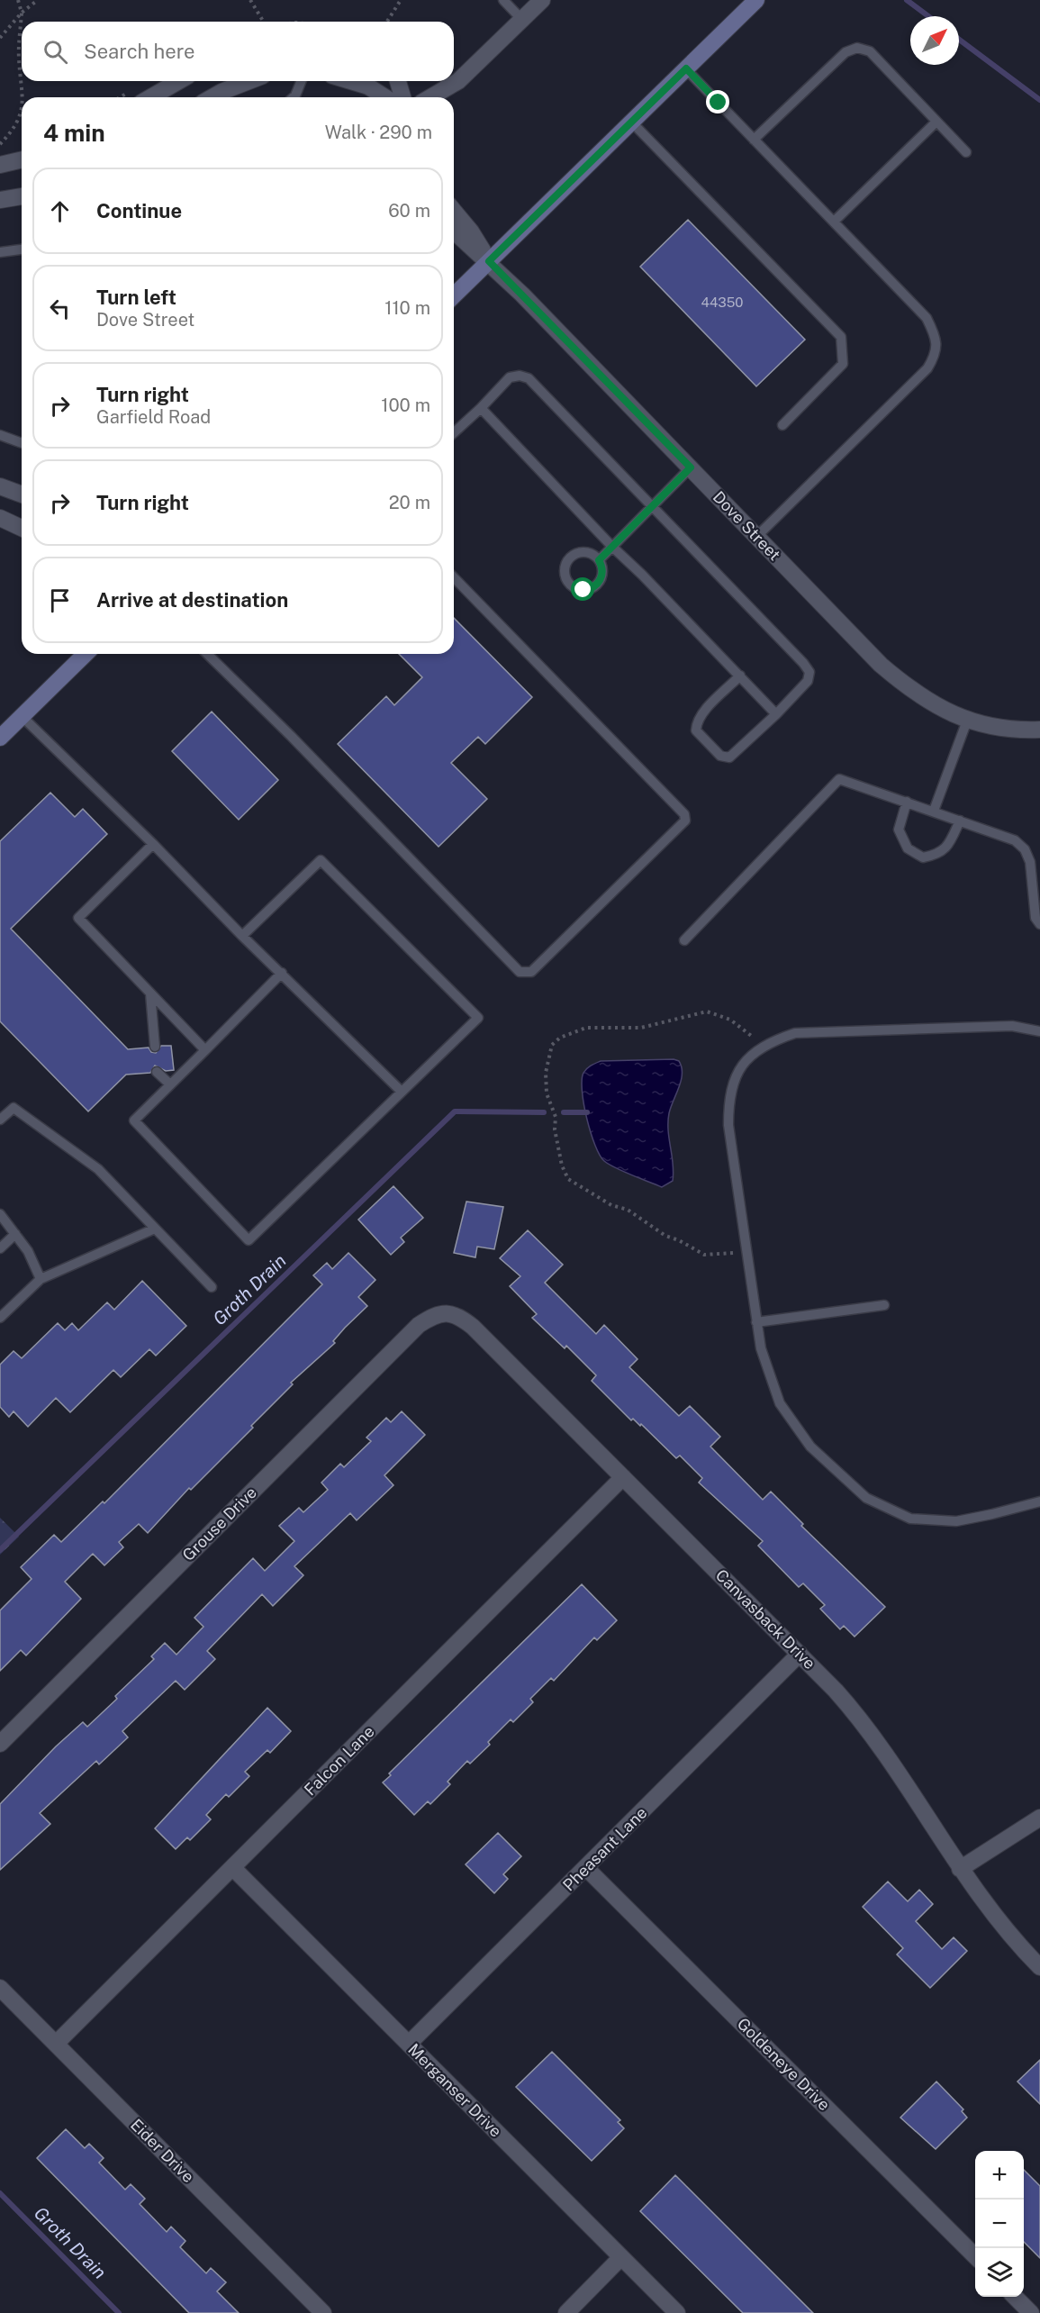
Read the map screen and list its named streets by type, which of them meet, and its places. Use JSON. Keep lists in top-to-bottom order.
{
  "streets": {
    "street": [
      "Dove Street",
      "Grouse Drive",
      "Canvasback Drive",
      "Falcon Lane",
      "Pheasant Lane",
      "Goldeneye Drive",
      "Merganser Drive",
      "Eider Drive"
    ]
  },
  "crossings": [
    ["Grouse Drive", "Canvasback Drive"],
    ["Canvasback Drive", "Falcon Lane"],
    ["Canvasback Drive", "Pheasant Lane"],
    ["Falcon Lane", "Merganser Drive"],
    ["Falcon Lane", "Eider Drive"],
    ["Pheasant Lane", "Goldeneye Drive"],
    ["Pheasant Lane", "Merganser Drive"]
  ],
  "water": ["Groth Drain"],
  "house_numbers": ["44350"],
  "north": "top right",
  "page": {
    "search": "Search here",
    "heading": ["4 min", "Walk · 290 m"],
    "list": [
      ["Continue", "60 m"],
      ["Turn left", "Dove Street", "110 m"],
      ["Turn right", "Garfield Road", "100 m"],
      ["Turn right", "20 m"],
      "Arrive at destination"
    ],
    "map_buttons": ["+", "−"]
  }
}
